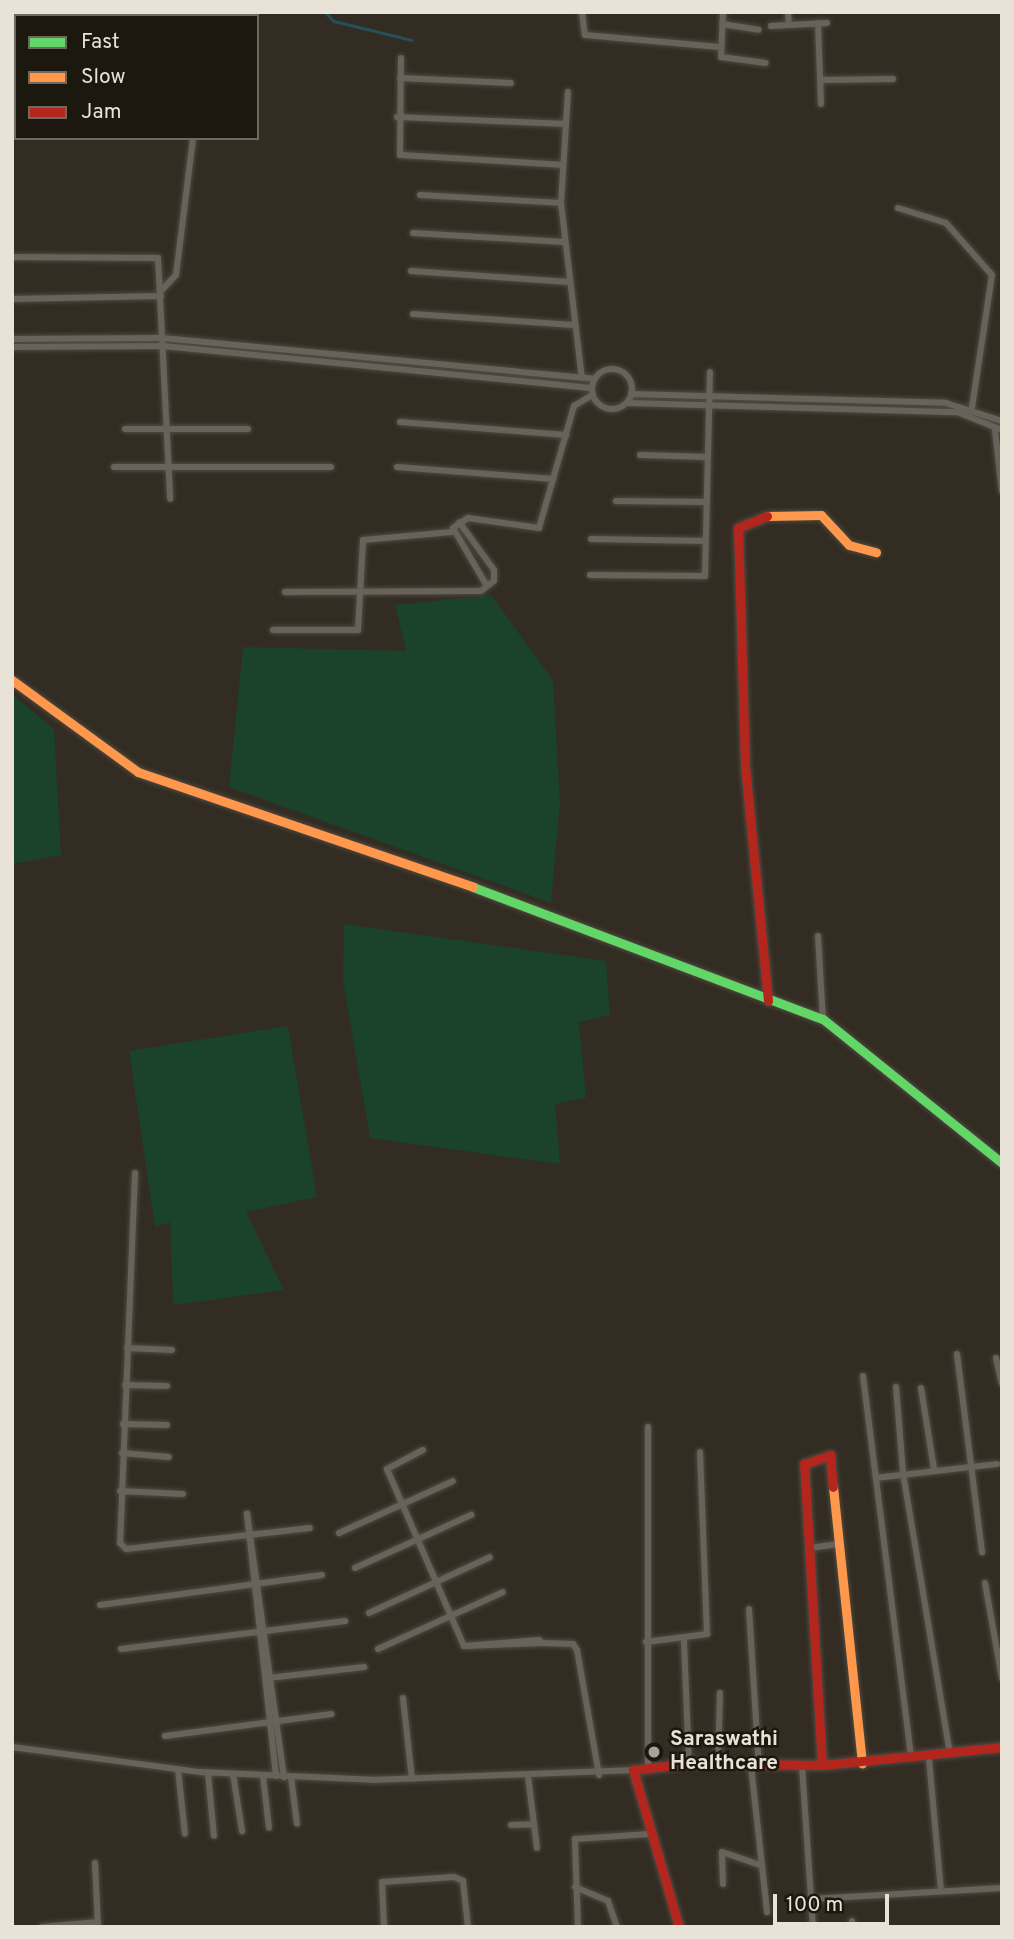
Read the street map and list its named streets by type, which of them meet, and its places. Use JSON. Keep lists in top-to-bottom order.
{
  "places": ["Saraswathi Healthcare"],
  "legend": ["Fast", "Slow", "Jam"],
  "scale_bar": "100 m"
}
